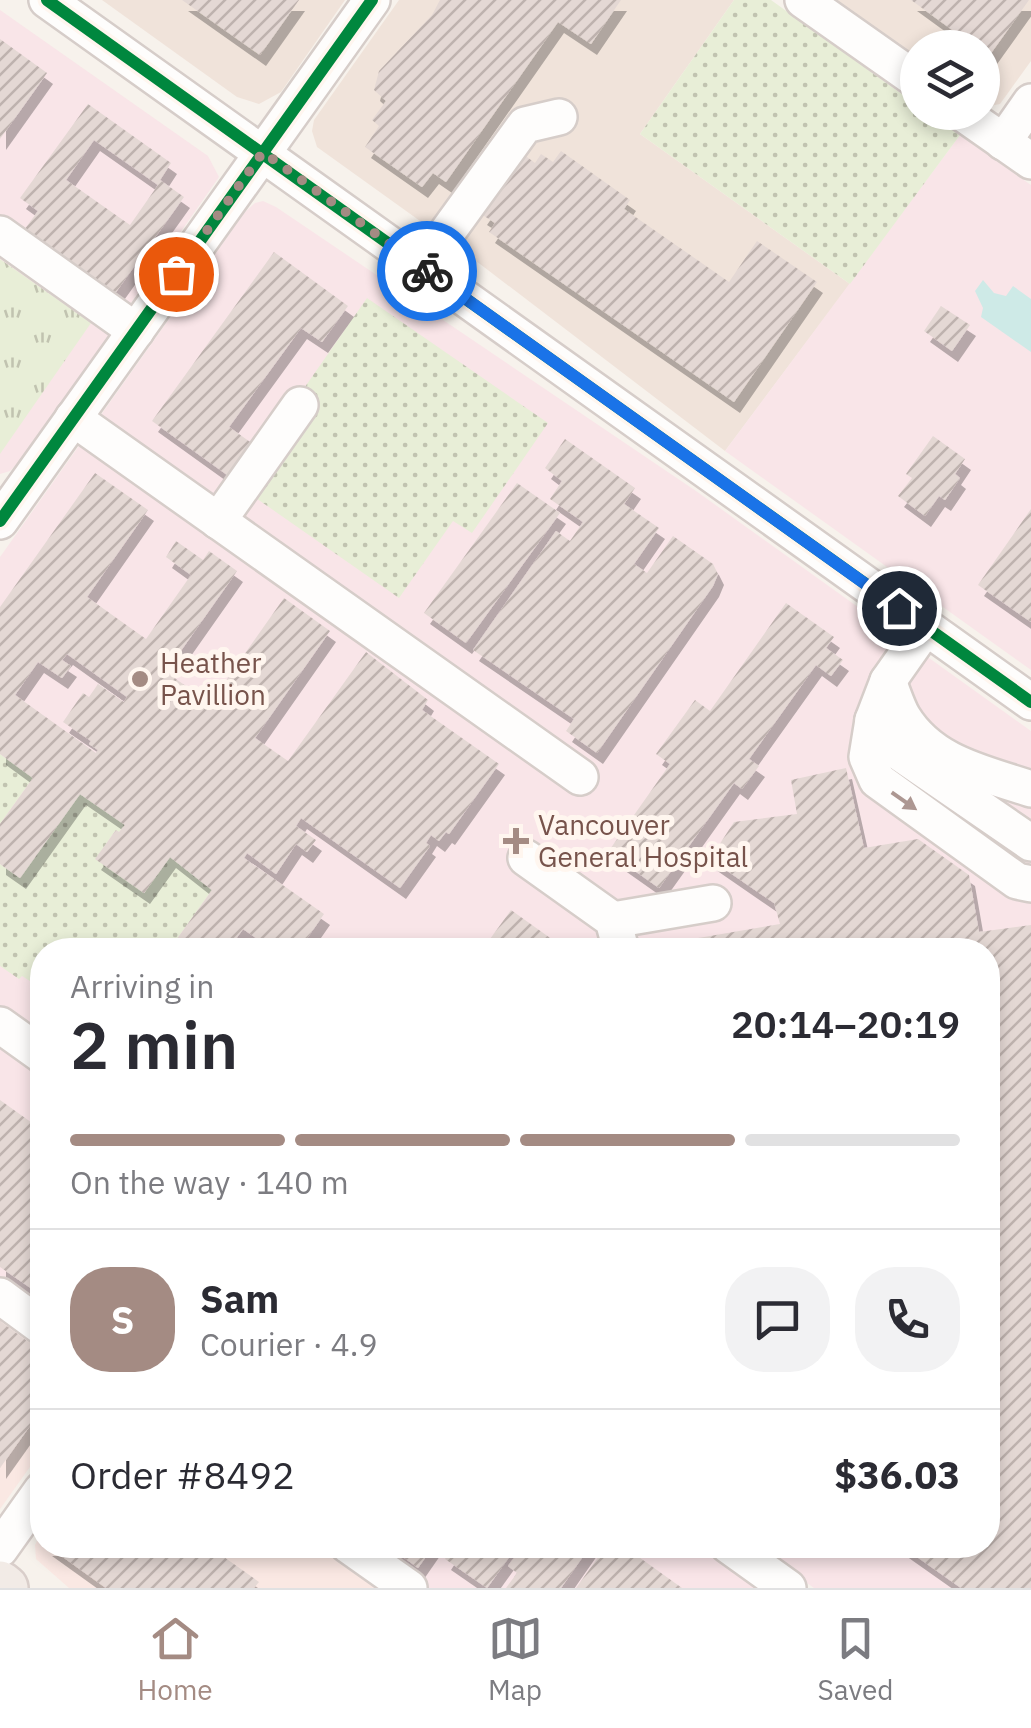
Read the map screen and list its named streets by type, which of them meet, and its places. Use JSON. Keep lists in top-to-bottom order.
{
  "places": {
    "other": ["Heather Pavillion"],
    "health": ["Vancouver General Hospital"]
  },
  "page": {
    "heading": ["2 min", "Arriving in", "20:14–20:19"],
    "panel": [
      "Sam",
      "Courier · 4.9",
      "Order #8492",
      "$36.03"
    ],
    "bar": "On the way · 140 m",
    "round": "S",
    "tabs": ["Home", "Map", "Saved"]
  }
}
